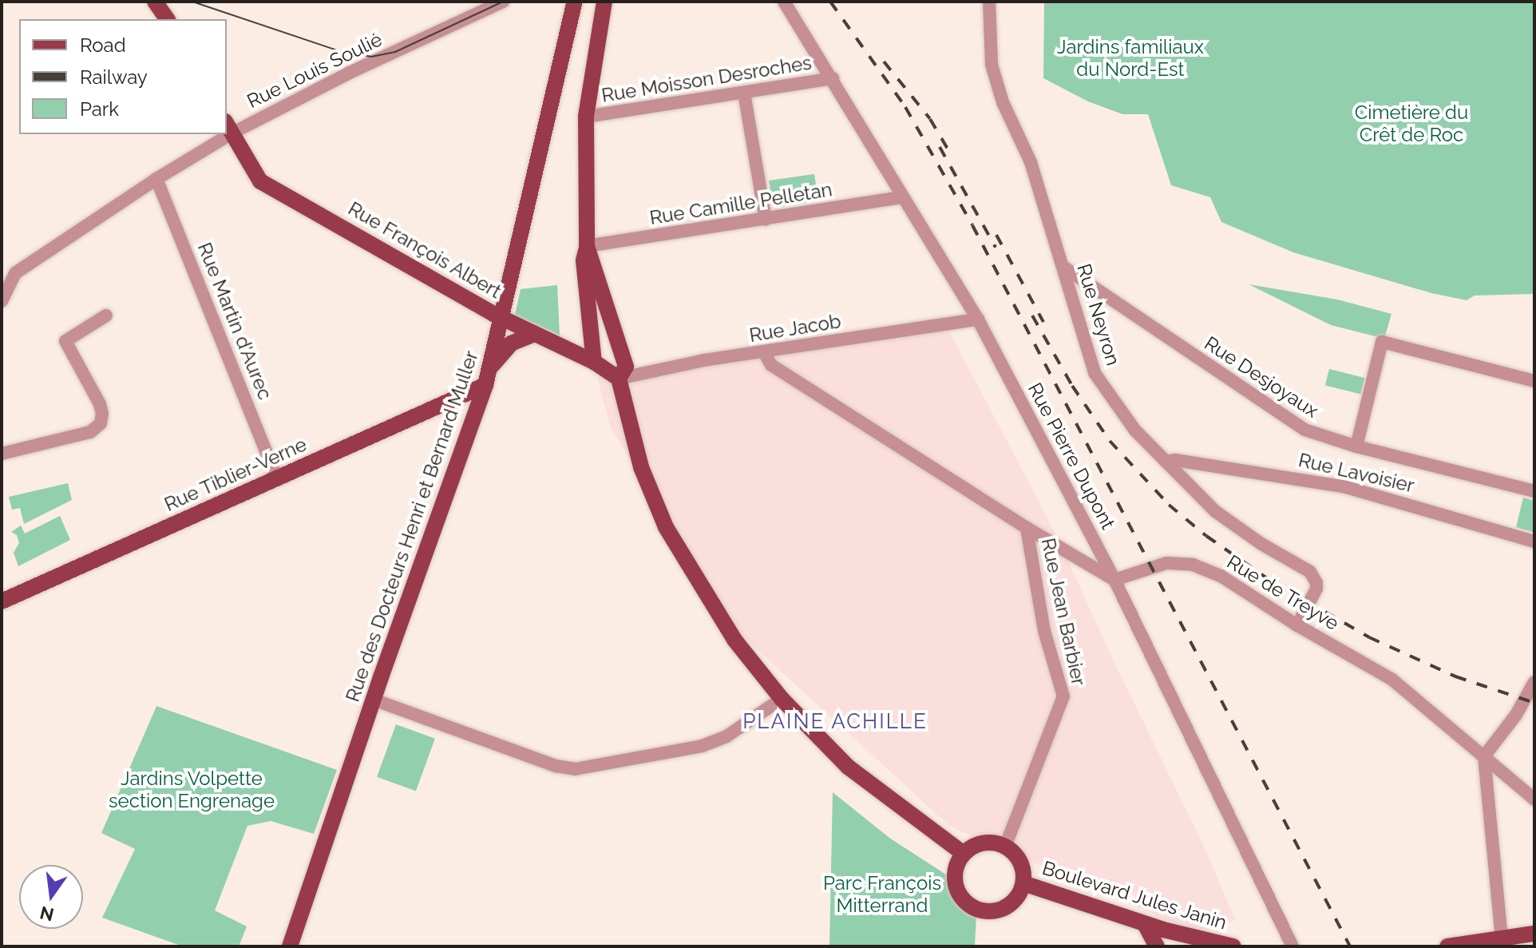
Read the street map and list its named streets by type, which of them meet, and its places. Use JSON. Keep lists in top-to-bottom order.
{
  "streets": {
    "main road": [
      "Rue François Albert",
      "Rue Tiblier-Verne",
      "Rue des Docteurs Henri et Bernard Muller",
      "Boulevard Jules Janin"
    ],
    "street": [
      "Rue Louis Soulié",
      "Rue Moisson Desroches",
      "Rue Camille Pelletan",
      "Rue Neyron",
      "Rue Martin d'Aurec",
      "Rue Jacob",
      "Rue Desjoyaux",
      "Rue Pierre Dupont",
      "Rue Lavoisier",
      "Rue de Treyve",
      "Rue Jean Barbier"
    ]
  },
  "crossings": [
    ["Rue Louis Soulié", "Rue François Albert"],
    ["Rue Louis Soulié", "Rue Martin d'Aurec"],
    ["Rue Moisson Desroches", "Rue Pierre Dupont"],
    ["Rue Camille Pelletan", "Rue Pierre Dupont"],
    ["Rue François Albert", "Rue Jacob"],
    ["Rue François Albert", "Rue des Docteurs Henri et Bernard Muller"],
    ["Rue Neyron", "Rue Desjoyaux"],
    ["Rue Neyron", "Rue Lavoisier"],
    ["Rue Neyron", "Rue de Treyve"],
    ["Rue Martin d'Aurec", "Rue Tiblier-Verne"],
    ["Rue Jacob", "Rue Pierre Dupont"],
    ["Rue Pierre Dupont", "Rue de Treyve"],
    ["Rue Tiblier-Verne", "Rue des Docteurs Henri et Bernard Muller"],
    ["Rue Jean Barbier", "Boulevard Jules Janin"]
  ],
  "districts": ["PLAINE ACHILLE"],
  "parks": [
    "Jardins familiaux du Nord-Est",
    "Cimetière du Crêt de Roc",
    "Jardins Volpette section Engrenage",
    "Parc François Mitterrand"
  ],
  "legend": ["Road", "Railway", "Park"],
  "north": "bottom"
}
